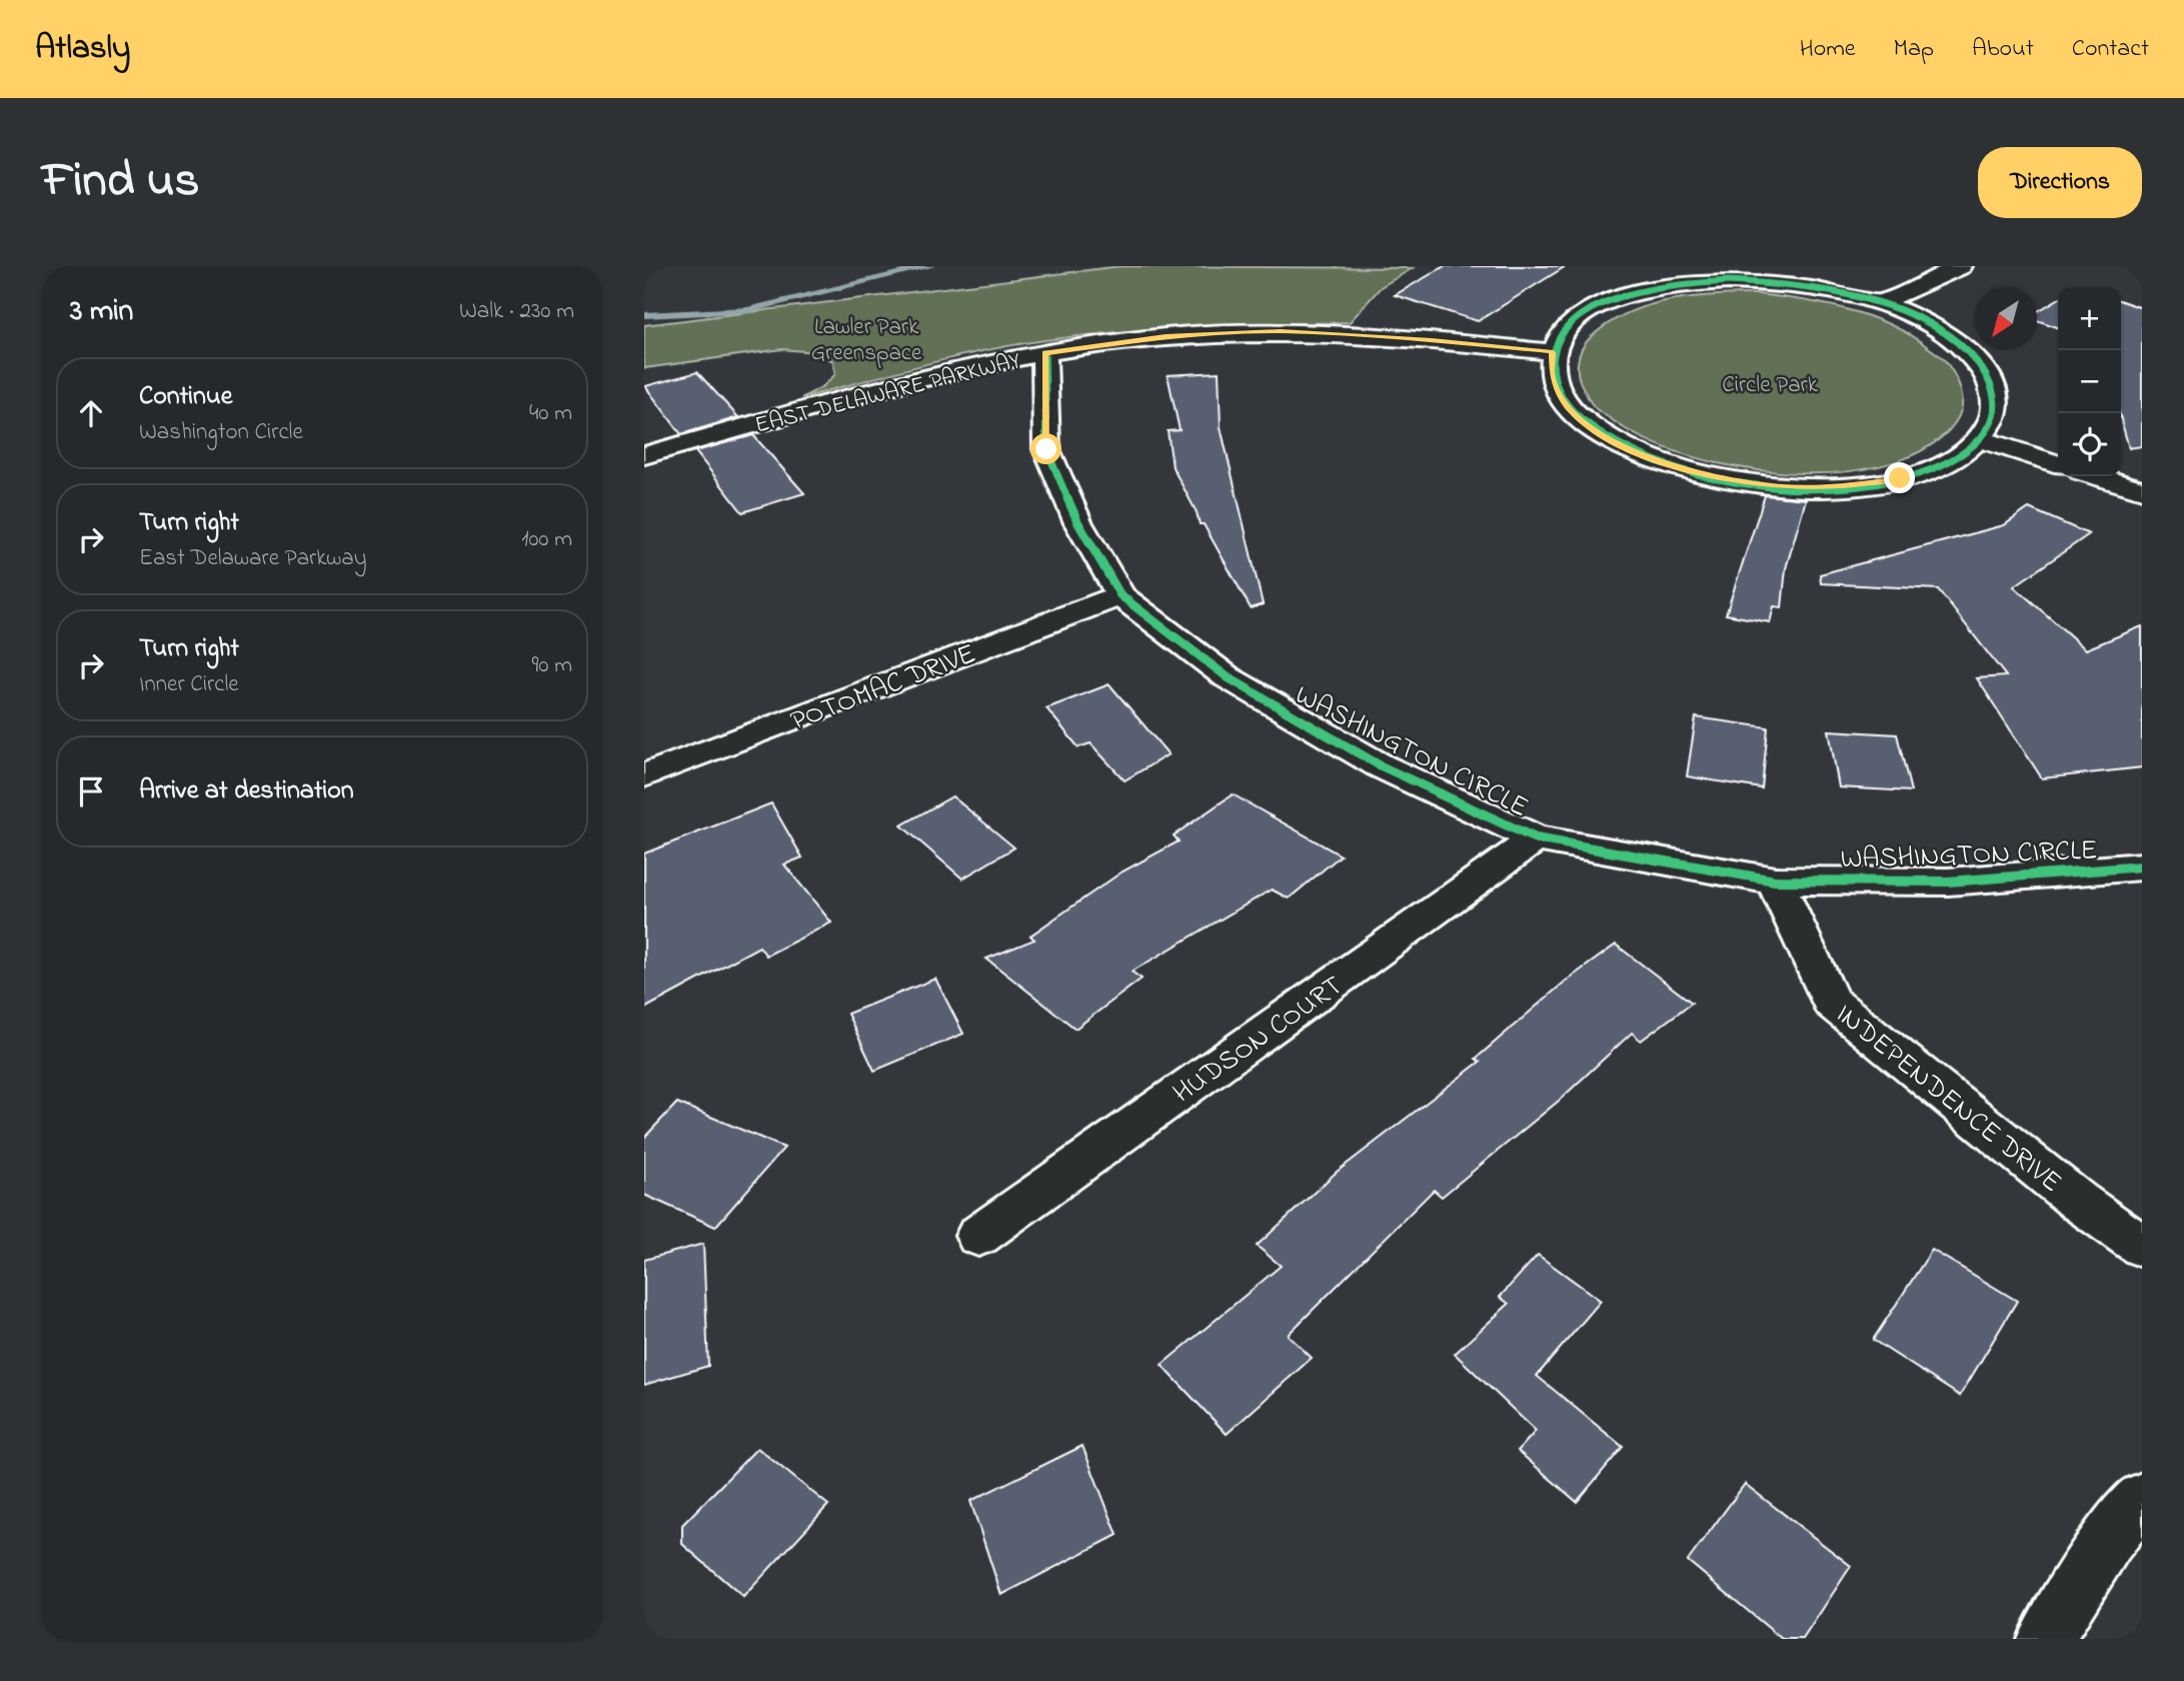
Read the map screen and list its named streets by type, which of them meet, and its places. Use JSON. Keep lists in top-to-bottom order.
{
  "streets": {
    "street": [
      "EAST DELAWARE PARKWAY",
      "POTOMAC DRIVE",
      "WASHINGTON CIRCLE",
      "HUDSON COURT",
      "INDEPENDENCE DRIVE"
    ]
  },
  "crossings": [
    ["EAST DELAWARE PARKWAY", "WASHINGTON CIRCLE"],
    ["POTOMAC DRIVE", "WASHINGTON CIRCLE"],
    ["WASHINGTON CIRCLE", "HUDSON COURT"],
    ["WASHINGTON CIRCLE", "INDEPENDENCE DRIVE"]
  ],
  "parks": ["Lawler Park Greenspace", "Circle Park"],
  "north": "bottom left",
  "page": {
    "header": "Atlasly",
    "nav": [
      "Home",
      "Map",
      "About",
      "Contact"
    ],
    "title": "Find us",
    "buttons": "Directions",
    "heading": ["3 min", "Walk · 230 m"],
    "map_buttons": ["+", "−"],
    "list": [
      ["Continue", "Washington Circle", "40 m"],
      ["Turn right", "East Delaware Parkway", "100 m"],
      ["Turn right", "Inner Circle", "90 m"],
      "Arrive at destination"
    ]
  }
}
